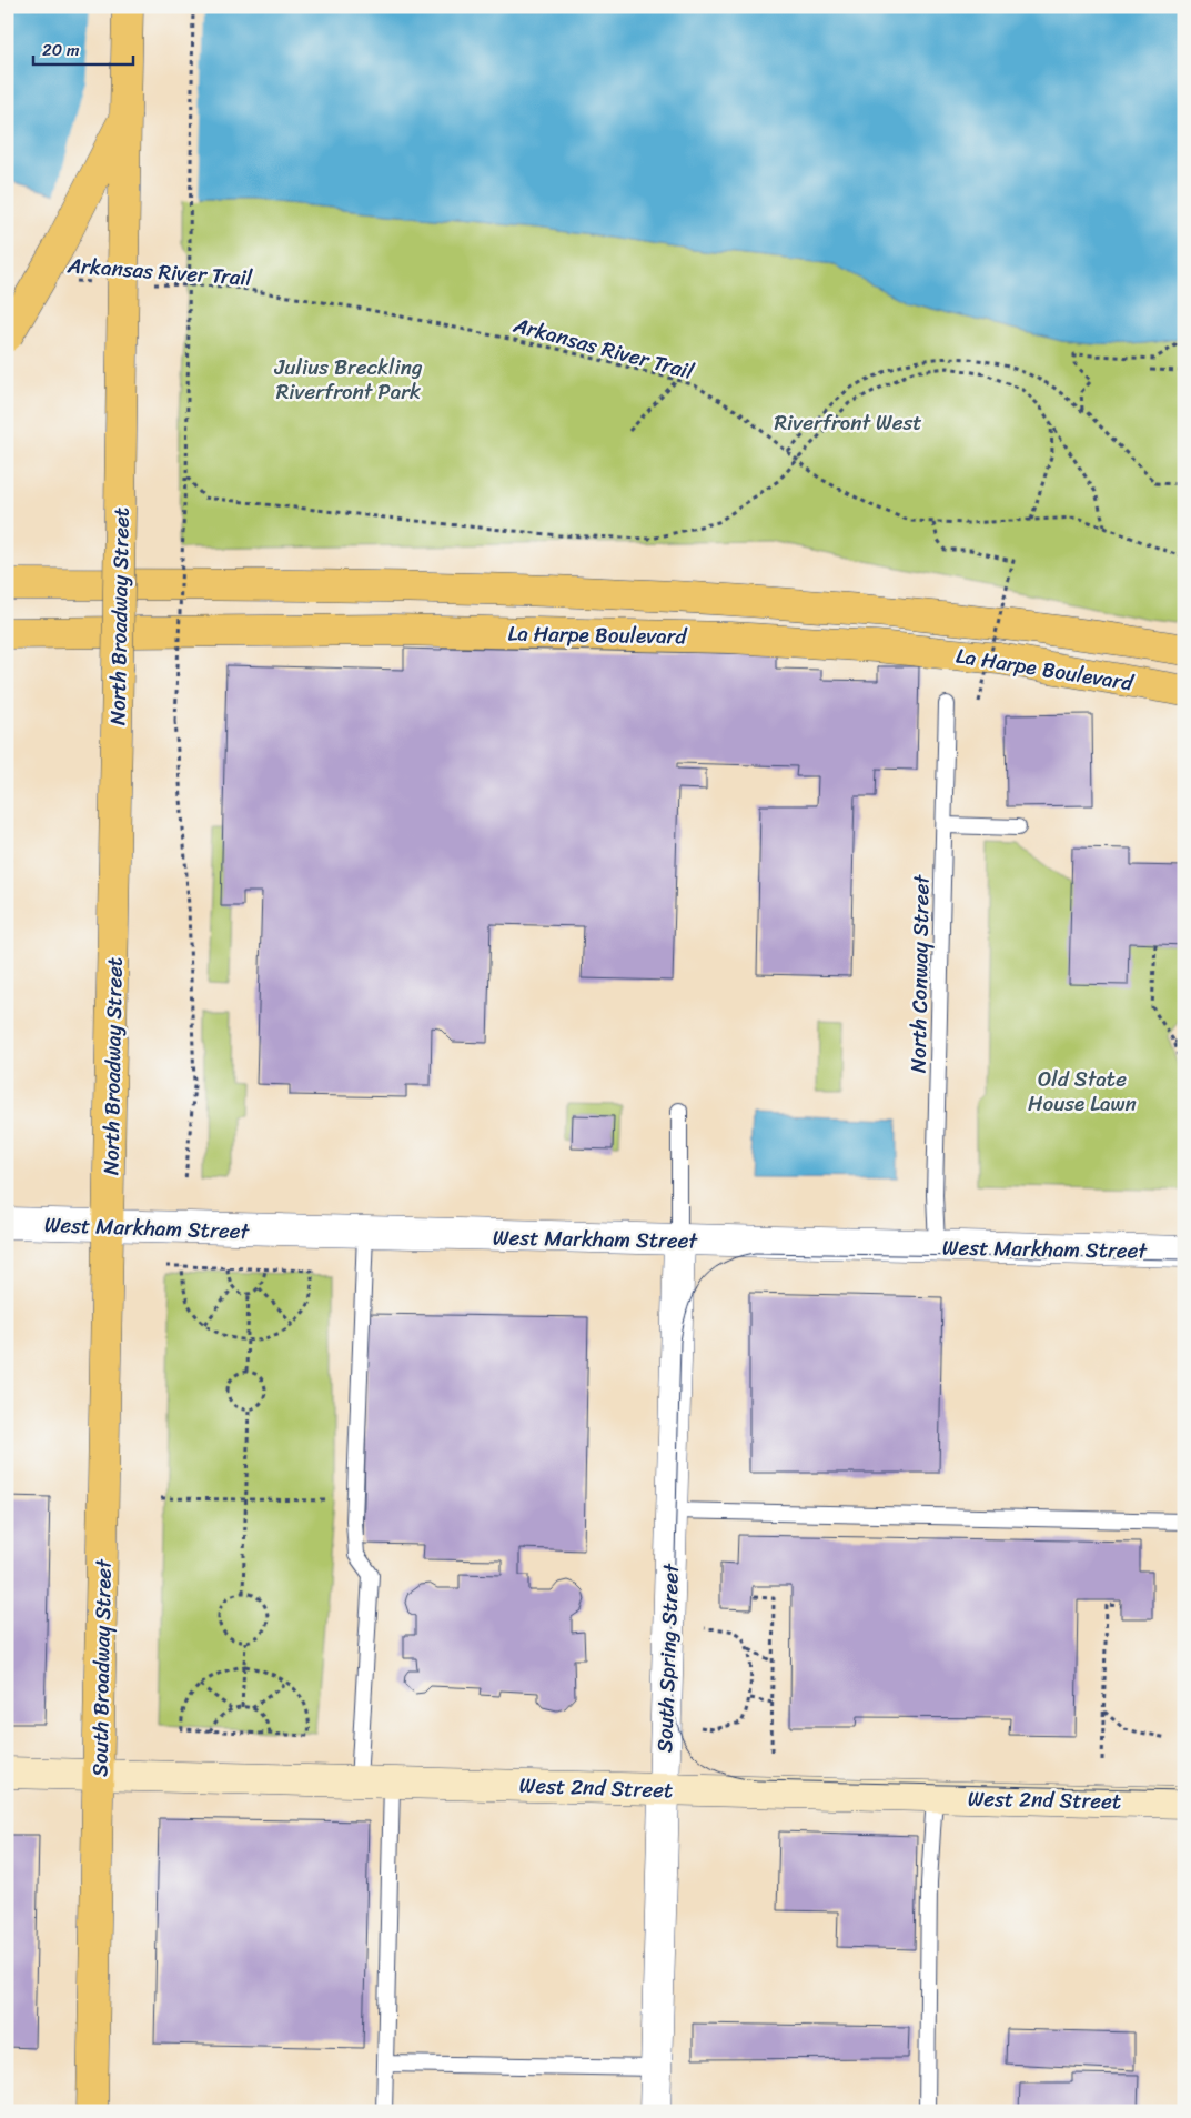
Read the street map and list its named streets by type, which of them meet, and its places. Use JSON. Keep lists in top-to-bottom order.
{
  "streets": {
    "main road": [
      "North Broadway Street",
      "La Harpe Boulevard",
      "South Broadway Street",
      "West 2nd Street"
    ],
    "street": ["West Markham Street", "South Spring Street"],
    "lane": ["North Conway Street"],
    "path": ["Arkansas River Trail"]
  },
  "crossings": [
    ["North Broadway Street", "West Markham Street"],
    ["North Broadway Street", "South Broadway Street"],
    ["North Conway Street", "West Markham Street"],
    ["West Markham Street", "South Spring Street"],
    ["West Markham Street", "South Broadway Street"],
    ["South Spring Street", "West 2nd Street"],
    ["South Broadway Street", "West 2nd Street"]
  ],
  "parks": ["Julius Breckling Riverfront Park", "Riverfront West", "Old State House Lawn"],
  "scale_bar": "20 m"
}
